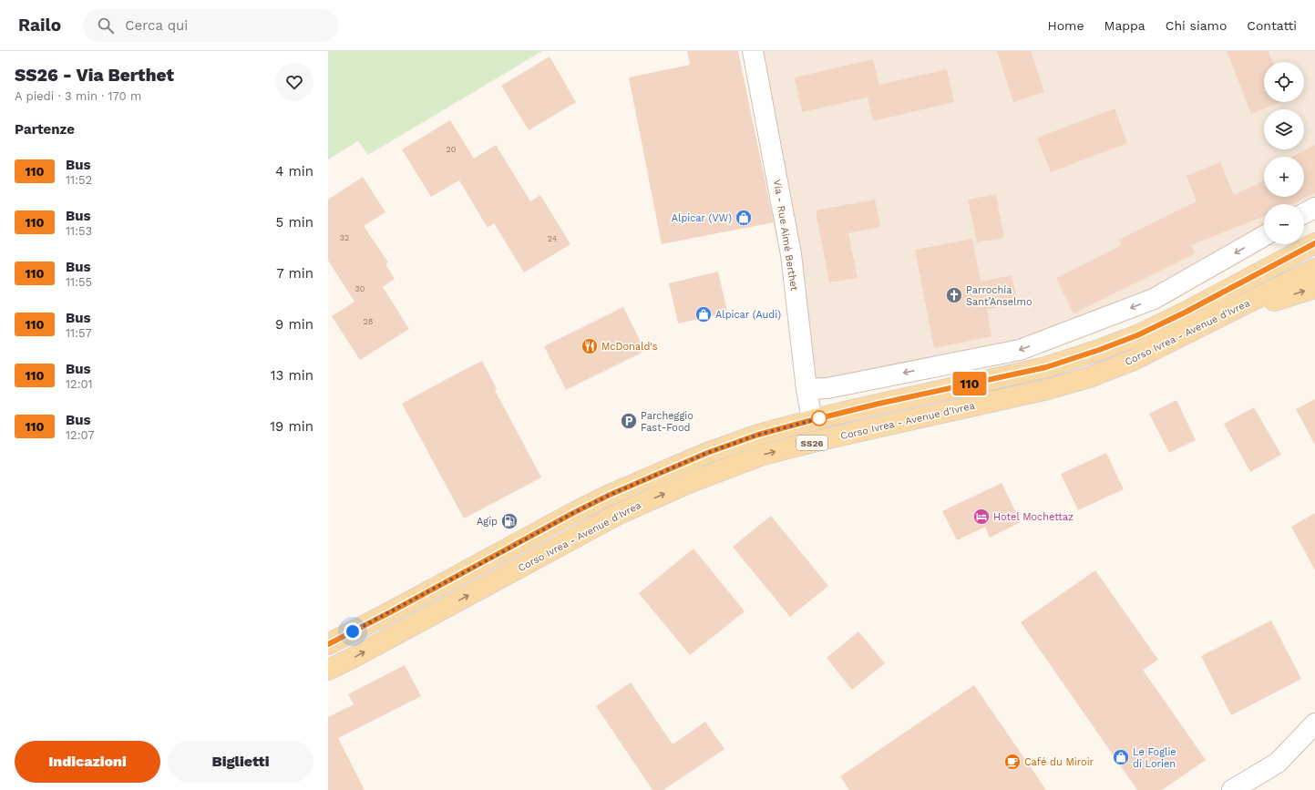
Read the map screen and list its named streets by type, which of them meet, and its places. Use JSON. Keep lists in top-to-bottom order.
{
  "streets": {
    "main road": ["Corso Ivrea - Avenue d'Ivrea", "SS26"],
    "street": ["Via - Rue Aimé Berthet"]
  },
  "places": {
    "shop": ["Alpicar (VW)", "Alpicar (Audi)", "Le Foglie di Lorien"],
    "church": ["Parrochia Sant’Anselmo"],
    "restaurant": ["McDonald's"],
    "parking": ["Parcheggio Fast-Food"],
    "hotel": ["Hotel Mochettaz"],
    "fuel station": ["Agip"],
    "cafe": ["Café du Miroir"]
  },
  "lines": ["bus line 110"],
  "house_numbers": [
    "20",
    "32",
    "24",
    "30",
    "28"
  ],
  "page": {
    "header": "Railo",
    "search": "Cerca qui",
    "nav": [
      "Home",
      "Mappa",
      "Chi siamo",
      "Contatti"
    ],
    "heading": [
      ["SS26 - Via Berthet", "A piedi · 3 min · 170 m"],
      "Partenze"
    ],
    "on_map": "110",
    "map_buttons": ["+", "−"],
    "list": [
      {
        "mark": "110",
        "name": "Bus",
        "note": "11:52",
        "value": "4 min"
      },
      {
        "mark": "110",
        "name": "Bus",
        "note": "11:53",
        "value": "5 min"
      },
      {
        "mark": "110",
        "name": "Bus",
        "note": "11:55",
        "value": "7 min"
      },
      {
        "mark": "110",
        "name": "Bus",
        "note": "11:57",
        "value": "9 min"
      },
      {
        "mark": "110",
        "name": "Bus",
        "note": "12:01",
        "value": "13 min"
      },
      {
        "mark": "110",
        "name": "Bus",
        "note": "12:07",
        "value": "19 min"
      }
    ],
    "buttons": ["Indicazioni", "Biglietti"]
  }
}
